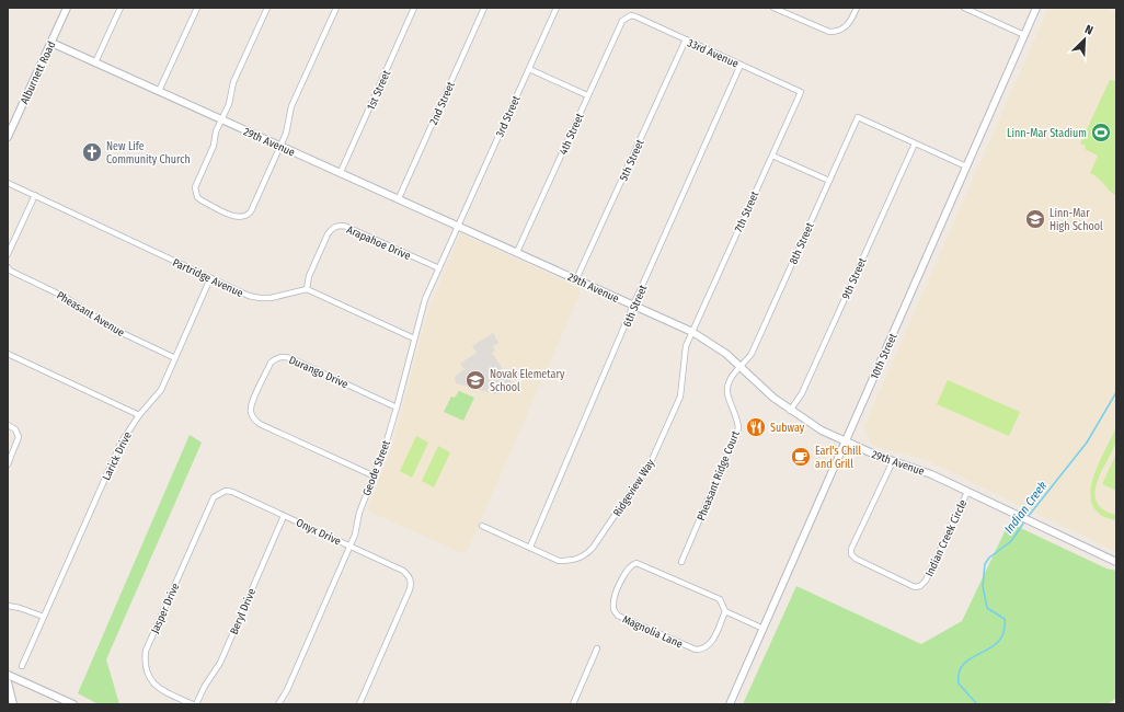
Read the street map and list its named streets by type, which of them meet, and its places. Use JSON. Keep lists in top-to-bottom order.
{
  "streets": {
    "street": [
      "33rd Avenue",
      "Alburnett Road",
      "1st Street",
      "2nd Street",
      "3rd Street",
      "4th Street",
      "29th Avenue",
      "5th Street",
      "7th Street",
      "Arapahoe Drive",
      "8th Street",
      "Partridge Avenue",
      "9th Street",
      "6th Street",
      "Pheasant Avenue",
      "10th Street",
      "Durango Drive",
      "Larick Drive",
      "Geode Street",
      "Pheasant Ridge Court",
      "Ridgeview Way",
      "Onyx Drive",
      "Indian Creek Circle",
      "Jasper Drive",
      "Beryl Drive",
      "Magnolia Lane"
    ]
  },
  "crossings": [
    ["33rd Avenue", "4th Street"],
    ["33rd Avenue", "5th Street"],
    ["33rd Avenue", "7th Street"],
    ["33rd Avenue", "6th Street"],
    ["Alburnett Road", "29th Avenue"],
    ["1st Street", "29th Avenue"],
    ["2nd Street", "29th Avenue"],
    ["3rd Street", "29th Avenue"],
    ["3rd Street", "Geode Street"],
    ["4th Street", "29th Avenue"],
    ["29th Avenue", "5th Street"],
    ["29th Avenue", "7th Street"],
    ["29th Avenue", "8th Street"],
    ["29th Avenue", "9th Street"],
    ["29th Avenue", "6th Street"],
    ["29th Avenue", "10th Street"],
    ["29th Avenue", "Geode Street"],
    ["29th Avenue", "Pheasant Ridge Court"],
    ["29th Avenue", "Ridgeview Way"],
    ["29th Avenue", "Indian Creek Circle"],
    ["7th Street", "Ridgeview Way"],
    ["Arapahoe Drive", "Partridge Avenue"],
    ["Arapahoe Drive", "Geode Street"],
    ["8th Street", "9th Street"],
    ["8th Street", "Pheasant Ridge Court"],
    ["Partridge Avenue", "Larick Drive"],
    ["6th Street", "Ridgeview Way"],
    ["Pheasant Avenue", "Larick Drive"],
    ["10th Street", "Magnolia Lane"],
    ["Durango Drive", "Geode Street"],
    ["Geode Street", "Onyx Drive"],
    ["Onyx Drive", "Jasper Drive"],
    ["Onyx Drive", "Beryl Drive"],
    ["Jasper Drive", "Beryl Drive"]
  ],
  "water": ["Indian Creek"],
  "places": {
    "sports": ["Linn-Mar Stadium"],
    "church": ["New Life Community Church"],
    "school or university": ["Linn-Mar High School", "Novak Elemetary School"],
    "restaurant": ["Subway"],
    "cafe": ["Earl's Chill and Grill"]
  },
  "north": "top right"
}
